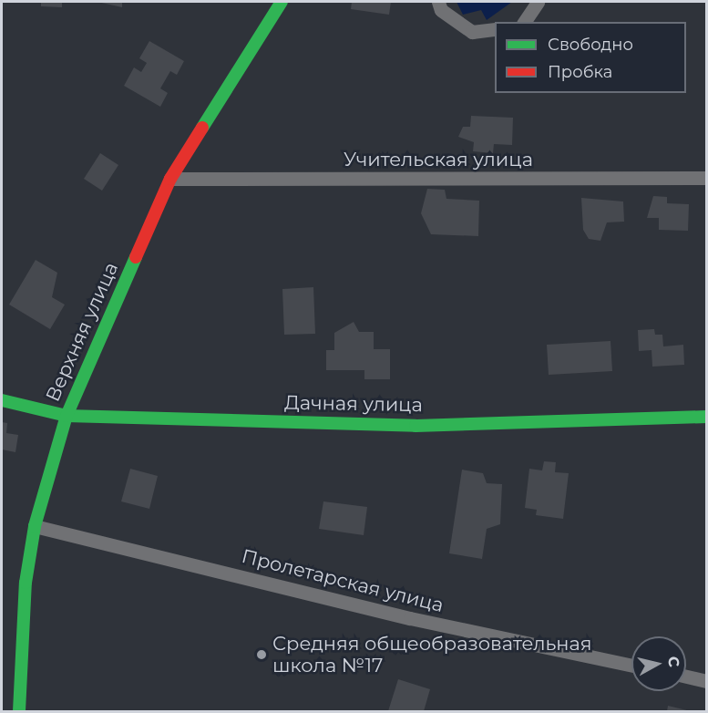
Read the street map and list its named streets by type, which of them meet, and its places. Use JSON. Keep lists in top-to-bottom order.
{
  "streets": {
    "street": [
      "Учительская улица",
      "Верхняя улица",
      "Дачная улица",
      "Пролетарская улица"
    ]
  },
  "crossings": [
    ["Учительская улица", "Верхняя улица"],
    ["Верхняя улица", "Дачная улица"],
    ["Верхняя улица", "Пролетарская улица"]
  ],
  "places": ["Средняя общеобразовательная школа №17"],
  "legend": ["Свободно", "Пробка"],
  "north": "right"
}
